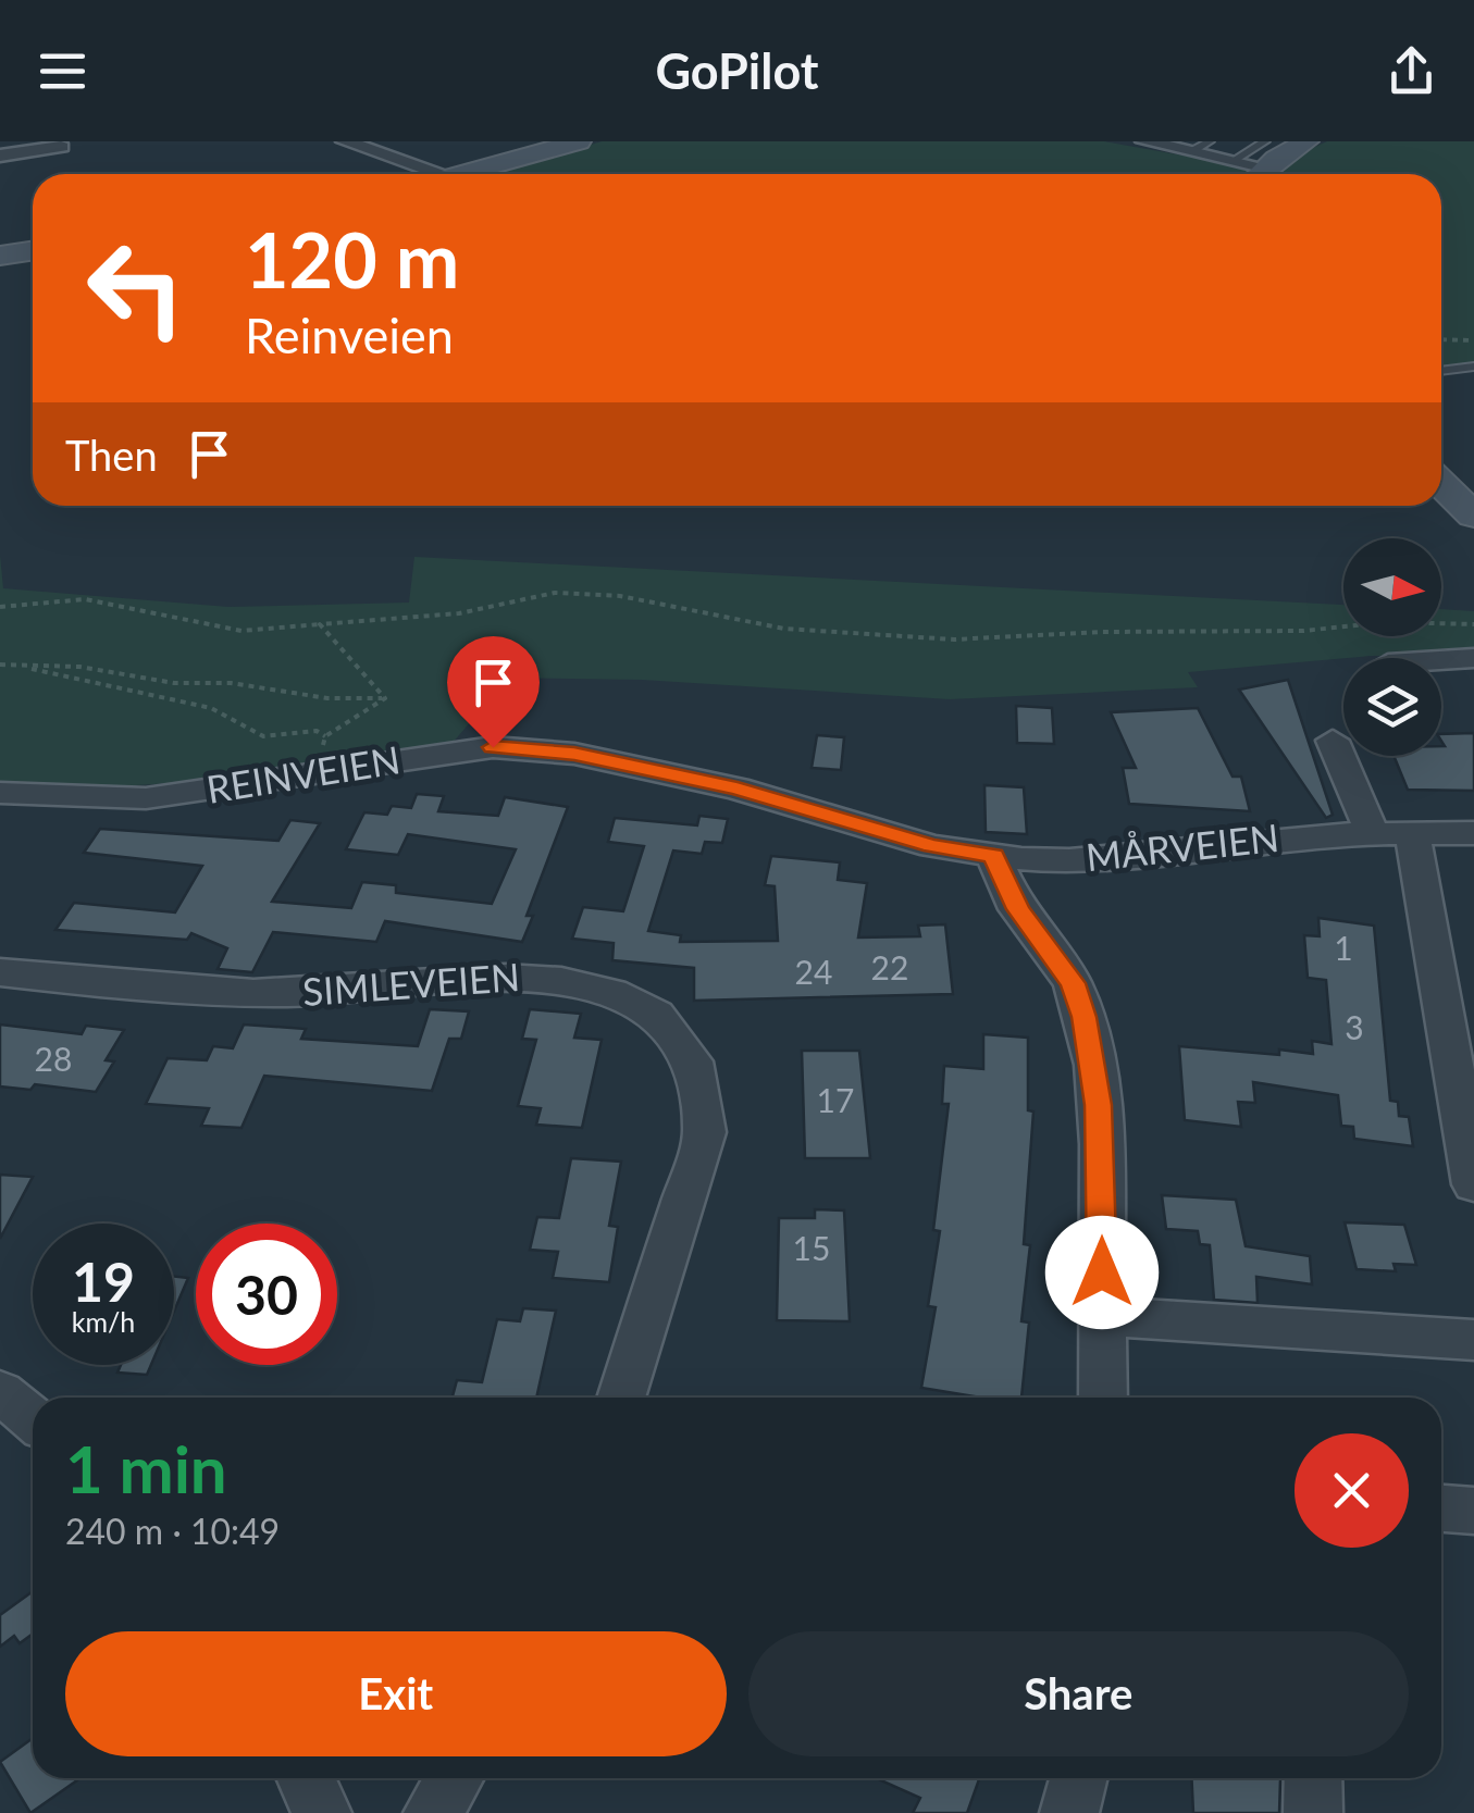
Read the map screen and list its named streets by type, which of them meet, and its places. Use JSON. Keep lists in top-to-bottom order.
{
  "streets": {
    "street": ["REINVEIEN", "MÅRVEIEN", "SIMLEVEIEN"]
  },
  "crossings": [
    ["REINVEIEN", "MÅRVEIEN"]
  ],
  "house_numbers": [
    "1",
    "22",
    "24",
    "3",
    "28",
    "17",
    "15"
  ],
  "north": "right",
  "page": {
    "header": "GoPilot",
    "turn": ["120 m", "Reinveien"],
    "then": "Then",
    "speed": "19 km/h",
    "limit": "30",
    "heading": ["1 min", "240 m · 10:49"],
    "buttons": ["Exit", "Share"]
  }
}
